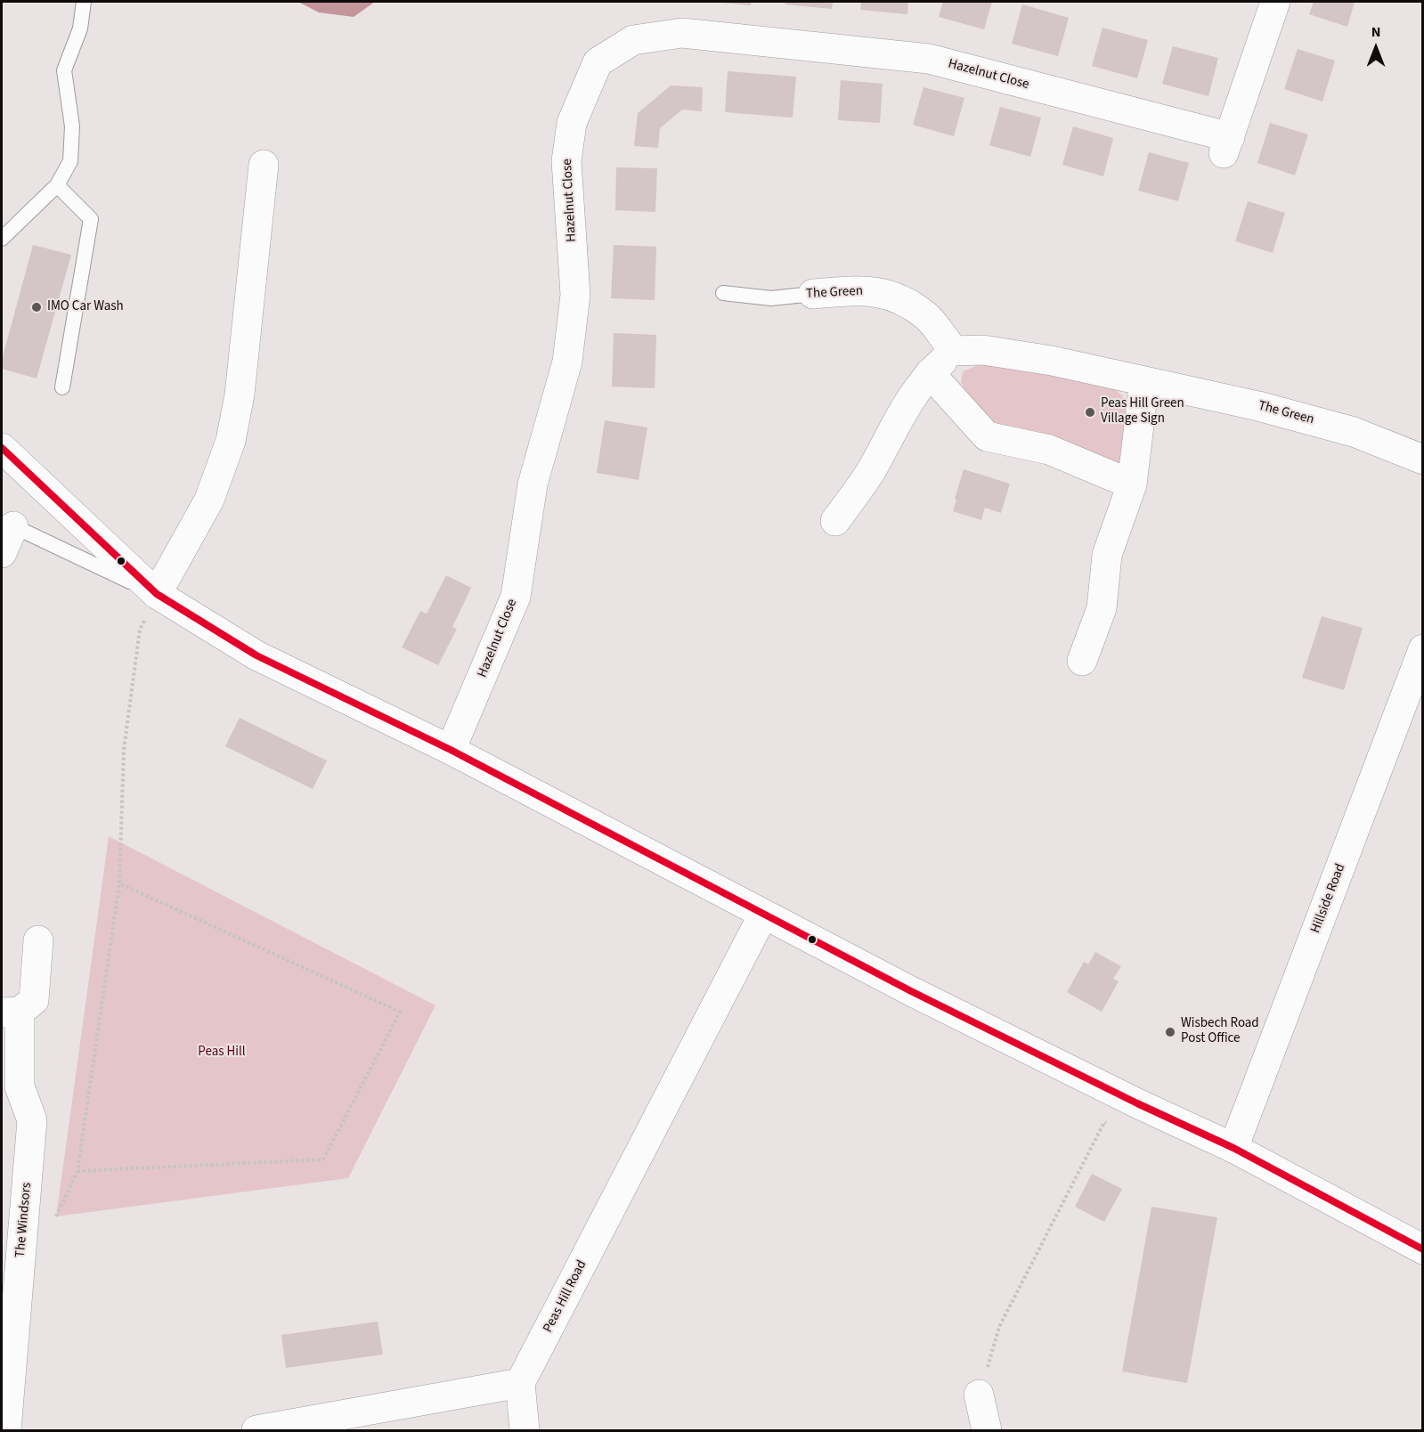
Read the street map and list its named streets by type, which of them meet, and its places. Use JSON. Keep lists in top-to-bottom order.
{
  "streets": {
    "street": [
      "Hazelnut Close",
      "The Green",
      "Hillside Road",
      "The Windsors",
      "Peas Hill Road"
    ]
  },
  "parks": ["Peas Hill"],
  "places": ["IMO Car Wash", "Peas Hill Green Village Sign", "Wisbech Road Post Office"],
  "north": "top"
}
